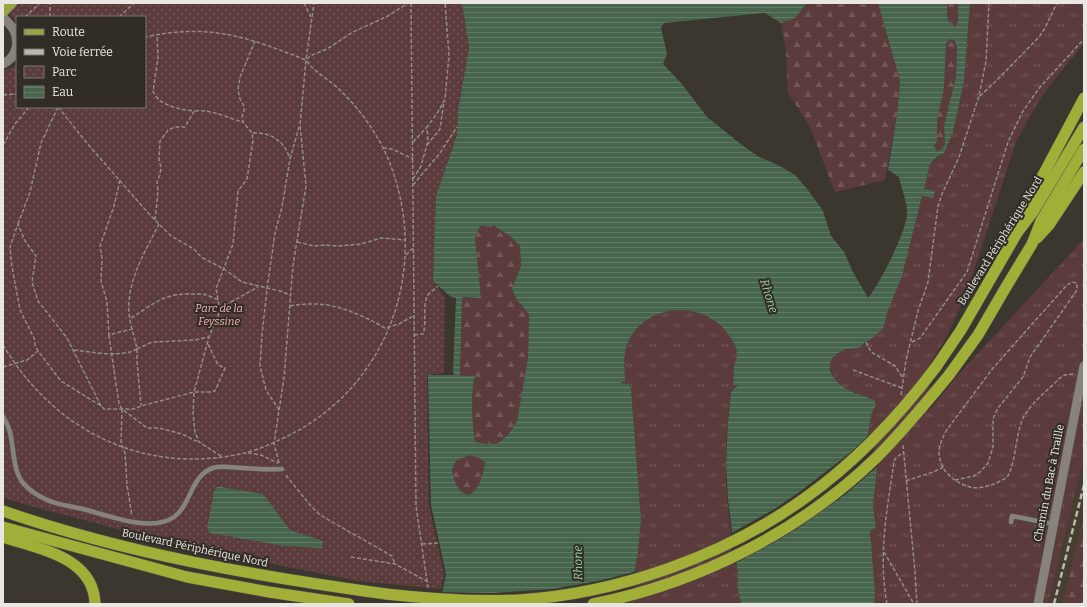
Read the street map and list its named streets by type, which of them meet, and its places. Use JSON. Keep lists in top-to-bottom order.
{
  "streets": {
    "highway": ["Boulevard Périphérique Nord"],
    "street": ["Chemin du Bac à Traille"]
  },
  "water": ["Rhone"],
  "parks": ["Parc de la Feyssine"],
  "legend": [
    "Route",
    "Voie ferrée",
    "Parc",
    "Eau"
  ]
}
